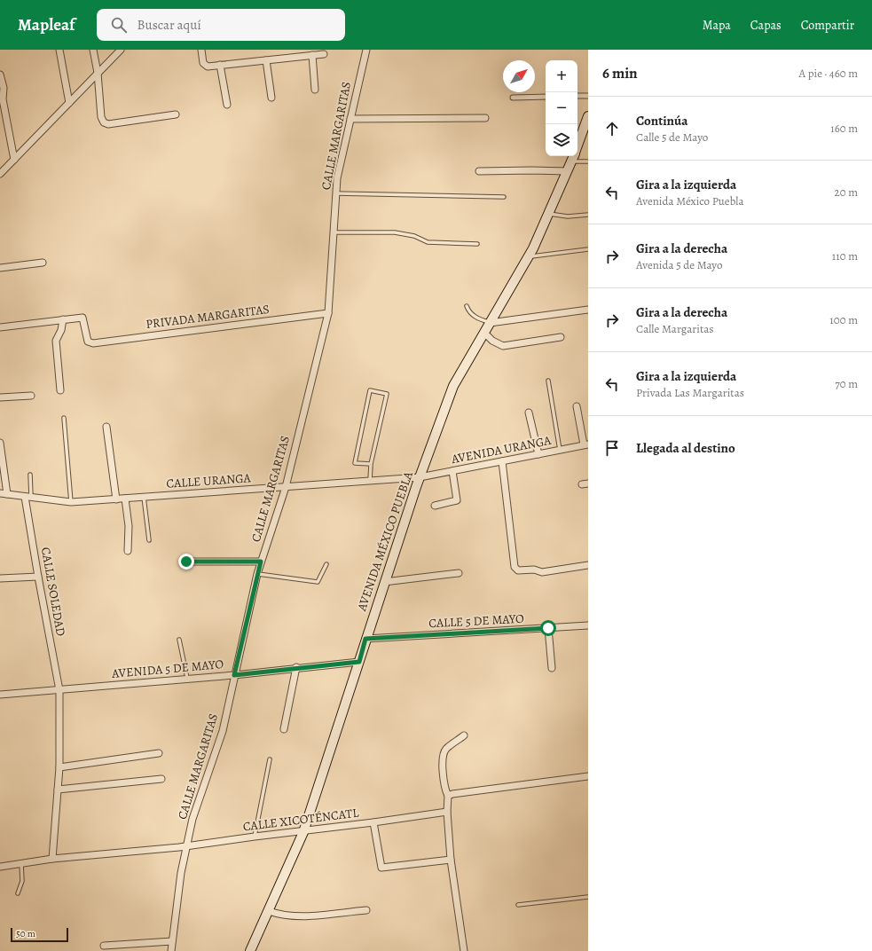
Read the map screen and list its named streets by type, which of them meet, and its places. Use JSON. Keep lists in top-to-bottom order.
{
  "streets": {
    "main road": ["AVENIDA MÉXICO PUEBLA"],
    "street": [
      "CALLE MARGARITAS",
      "PRIVADA MARGARITAS",
      "AVENIDA URANGA",
      "CALLE URANGA",
      "CALLE SOLEDAD",
      "CALLE 5 DE MAYO",
      "AVENIDA 5 DE MAYO",
      "CALLE XICOTÉNCATL"
    ]
  },
  "crossings": [
    ["CALLE MARGARITAS", "PRIVADA MARGARITAS"],
    ["CALLE MARGARITAS", "CALLE URANGA"],
    ["CALLE MARGARITAS", "AVENIDA 5 DE MAYO"],
    ["CALLE MARGARITAS", "CALLE XICOTÉNCATL"],
    ["AVENIDA URANGA", "CALLE URANGA"],
    ["AVENIDA URANGA", "AVENIDA MÉXICO PUEBLA"],
    ["CALLE URANGA", "AVENIDA MÉXICO PUEBLA"],
    ["CALLE URANGA", "CALLE SOLEDAD"],
    ["AVENIDA MÉXICO PUEBLA", "CALLE 5 DE MAYO"],
    ["AVENIDA MÉXICO PUEBLA", "AVENIDA 5 DE MAYO"],
    ["AVENIDA MÉXICO PUEBLA", "CALLE XICOTÉNCATL"],
    ["CALLE SOLEDAD", "AVENIDA 5 DE MAYO"],
    ["CALLE SOLEDAD", "CALLE XICOTÉNCATL"]
  ],
  "scale_bar": "50 m",
  "north": "top right",
  "page": {
    "header": "Mapleaf",
    "search": "Buscar aquí",
    "nav": ["Mapa", "Capas", "Compartir"],
    "heading": ["6 min", "A pie · 460 m"],
    "map_buttons": ["+", "−"],
    "list": [
      ["Continúa", "Calle 5 de Mayo", "160 m"],
      ["Gira a la izquierda", "Avenida México Puebla", "20 m"],
      ["Gira a la derecha", "Avenida 5 de Mayo", "110 m"],
      ["Gira a la derecha", "Calle Margaritas", "100 m"],
      ["Gira a la izquierda", "Privada Las Margaritas", "70 m"],
      "Llegada al destino"
    ],
    "scale": "50 m"
  }
}
